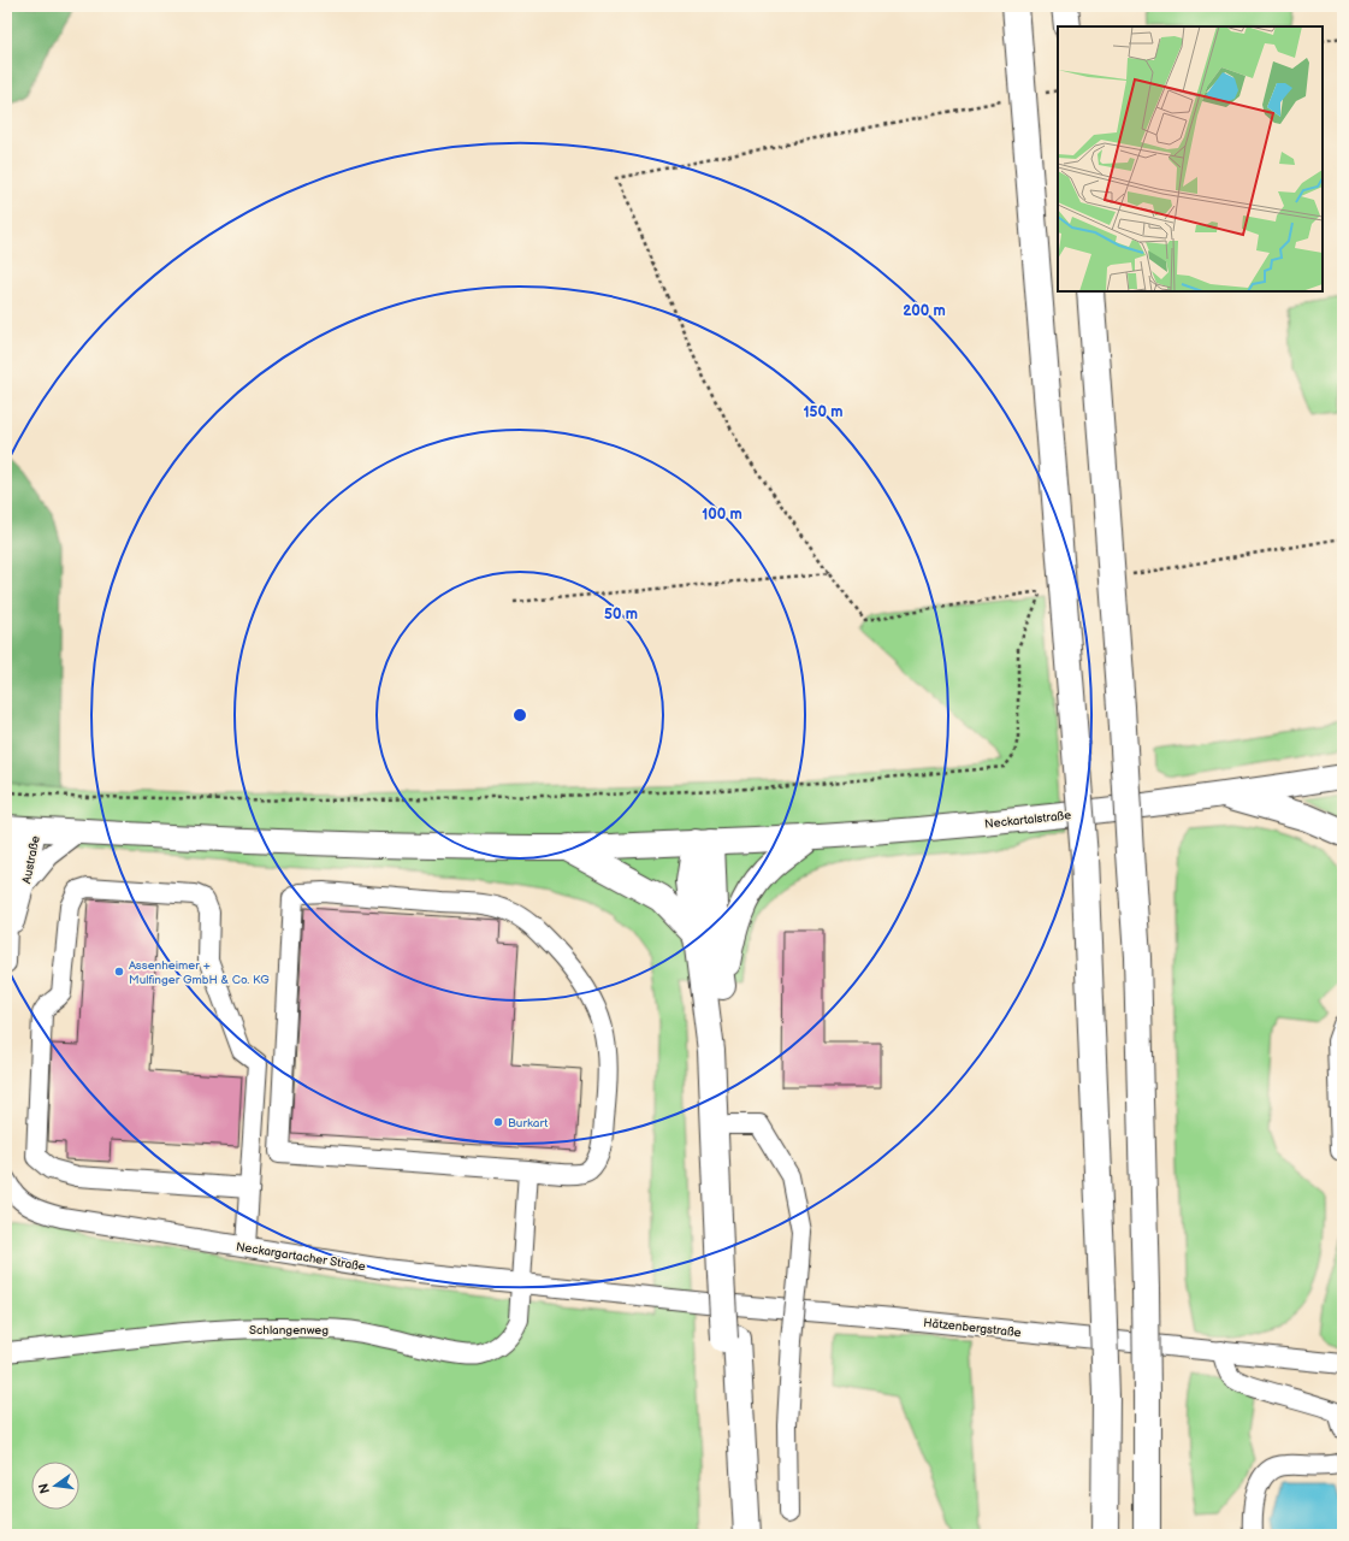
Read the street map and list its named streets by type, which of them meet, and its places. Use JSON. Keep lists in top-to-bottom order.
{
  "streets": {
    "main road": ["Neckartalstraße"],
    "street": [
      "Austraße",
      "Neckargartacher Straße",
      "Hätzenbergstraße",
      "Schlangenweg"
    ]
  },
  "crossings": [
    ["Neckartalstraße", "Austraße"],
    ["Neckargartacher Straße", "Hätzenbergstraße"],
    ["Neckargartacher Straße", "Schlangenweg"]
  ],
  "places": ["Assenheimer + Mulfinger GmbH & Co. KG", "Burkart"],
  "north": "left",
  "rings": [
    "200 m",
    "150 m",
    "100 m",
    "50 m"
  ]
}
